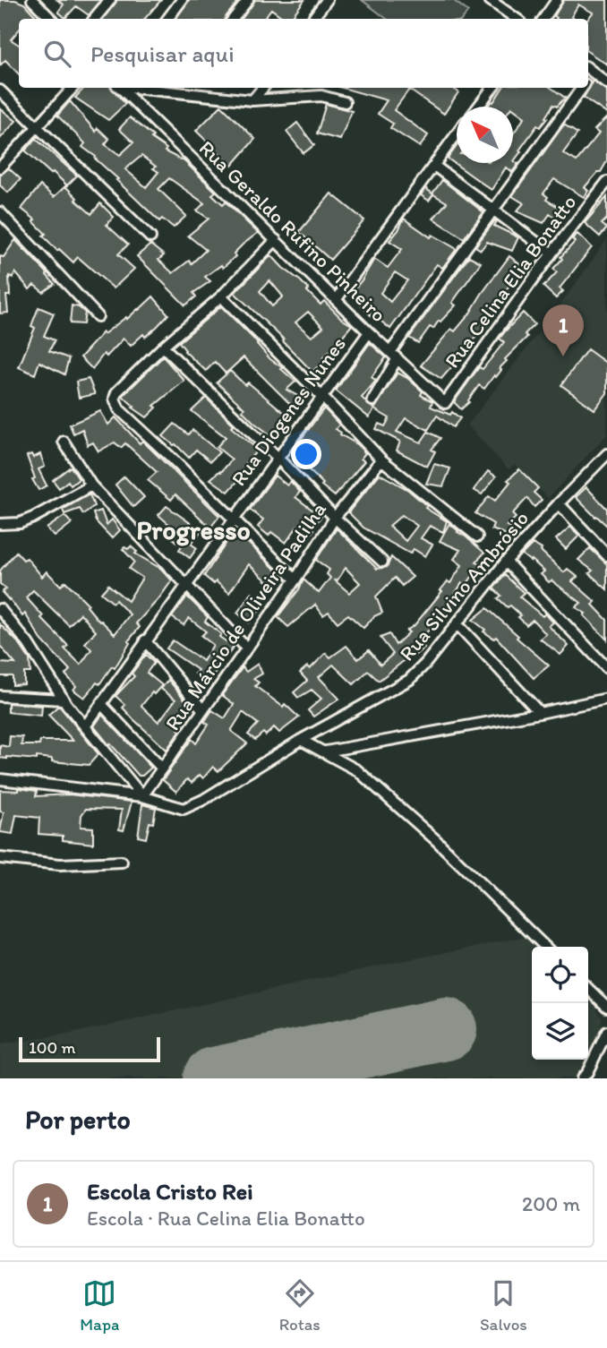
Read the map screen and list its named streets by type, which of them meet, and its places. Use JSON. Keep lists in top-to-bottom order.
{
  "streets": {
    "street": [
      "Rua Geraldo Rufino Pinheiro",
      "Rua Celina Elia Bonatto",
      "Rua Diogenes Nunes",
      "Rua Silvino Ambrósio",
      "Rua Márcio de Oliveira Padilha"
    ]
  },
  "crossings": [
    ["Rua Geraldo Rufino Pinheiro", "Rua Celina Elia Bonatto"],
    ["Rua Geraldo Rufino Pinheiro", "Rua Diogenes Nunes"],
    ["Rua Silvino Ambrósio", "Rua Márcio de Oliveira Padilha"]
  ],
  "districts": ["Progresso"],
  "scale_bar": "100 m",
  "north": "top left",
  "page": {
    "search": "Pesquisar aqui",
    "pins": "1",
    "scale": "100 m",
    "heading": "Por perto",
    "list": [
      {
        "mark": "1",
        "name": "Escola Cristo Rei",
        "note": "Escola · Rua Celina Elia Bonatto",
        "value": "200 m"
      }
    ],
    "nav": ["Mapa", "Rotas", "Salvos"]
  }
}
